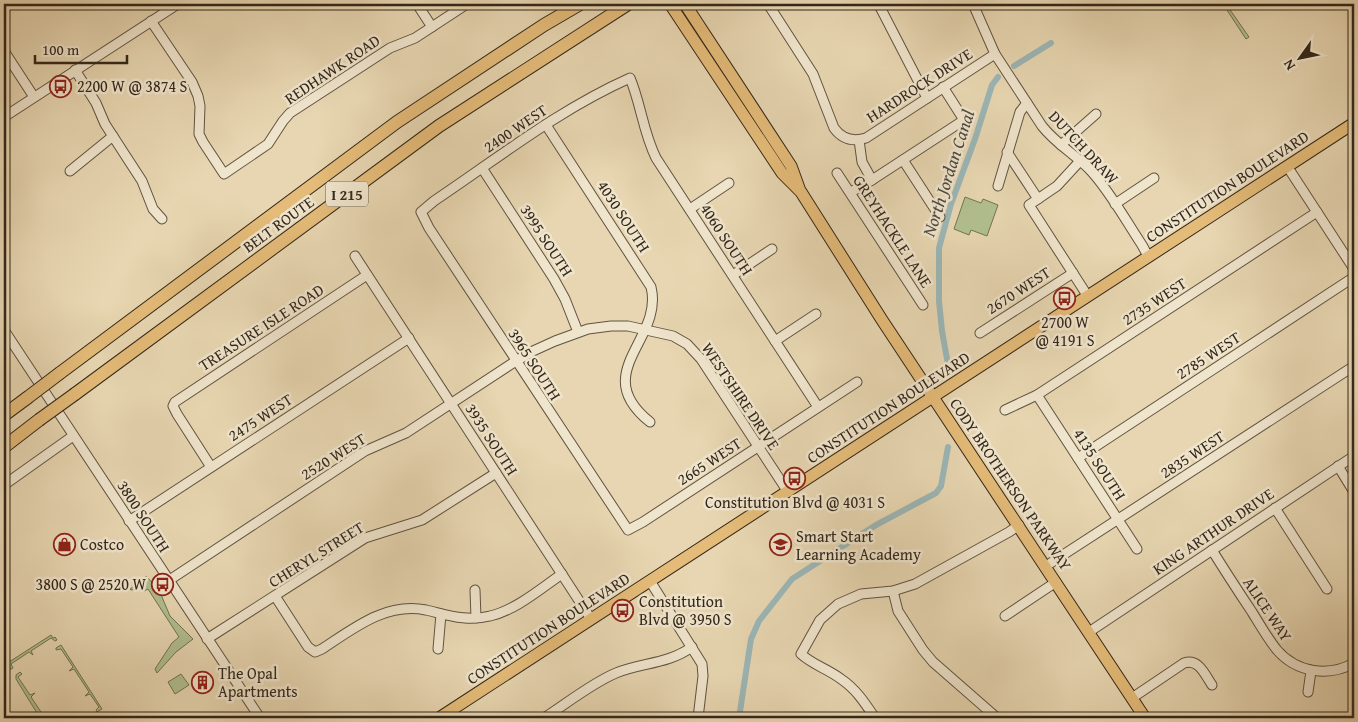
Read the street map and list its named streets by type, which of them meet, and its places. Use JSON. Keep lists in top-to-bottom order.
{
  "streets": {
    "highway": ["I 215", "BELT ROUTE"],
    "main road": ["CONSTITUTION BOULEVARD", "CODY BROTHERSON PARKWAY"],
    "street": [
      "REDHAWK ROAD",
      "HARDROCK DRIVE",
      "2400 WEST",
      "DUTCH DRAW",
      "4030 SOUTH",
      "GREYHACKLE LANE",
      "4060 SOUTH",
      "3995 SOUTH",
      "2670 WEST",
      "2735 WEST",
      "TREASURE ISLE ROAD",
      "2785 WEST",
      "3965 SOUTH",
      "WESTSHIRE DRIVE",
      "2475 WEST",
      "3935 SOUTH",
      "2835 WEST",
      "2520 WEST",
      "2665 WEST",
      "4135 SOUTH",
      "3800 SOUTH",
      "KING ARTHUR DRIVE",
      "CHERYL STREET",
      "ALICE WAY"
    ]
  },
  "crossings": [
    ["HARDROCK DRIVE", "DUTCH DRAW"],
    ["2400 WEST", "4030 SOUTH"],
    ["2400 WEST", "4060 SOUTH"],
    ["2400 WEST", "3995 SOUTH"],
    ["2400 WEST", "3965 SOUTH"],
    ["DUTCH DRAW", "CONSTITUTION BOULEVARD"],
    ["CONSTITUTION BOULEVARD", "WESTSHIRE DRIVE"],
    ["CONSTITUTION BOULEVARD", "3935 SOUTH"],
    ["CONSTITUTION BOULEVARD", "CODY BROTHERSON PARKWAY"],
    ["4030 SOUTH", "WESTSHIRE DRIVE"],
    ["4060 SOUTH", "2665 WEST"],
    ["3995 SOUTH", "WESTSHIRE DRIVE"],
    ["2735 WEST", "4135 SOUTH"],
    ["TREASURE ISLE ROAD", "2475 WEST"],
    ["TREASURE ISLE ROAD", "3935 SOUTH"],
    ["2785 WEST", "4135 SOUTH"],
    ["3965 SOUTH", "WESTSHIRE DRIVE"],
    ["3965 SOUTH", "2520 WEST"],
    ["3965 SOUTH", "2665 WEST"],
    ["WESTSHIRE DRIVE", "2520 WEST"],
    ["WESTSHIRE DRIVE", "2665 WEST"],
    ["2475 WEST", "3935 SOUTH"],
    ["2475 WEST", "3800 SOUTH"],
    ["3935 SOUTH", "2520 WEST"],
    ["3935 SOUTH", "CHERYL STREET"],
    ["2835 WEST", "4135 SOUTH"],
    ["2835 WEST", "CODY BROTHERSON PARKWAY"],
    ["2520 WEST", "3800 SOUTH"],
    ["CODY BROTHERSON PARKWAY", "KING ARTHUR DRIVE"],
    ["3800 SOUTH", "CHERYL STREET"],
    ["KING ARTHUR DRIVE", "ALICE WAY"]
  ],
  "water": ["North Jordan Canal"],
  "places": {
    "bus stop": [
      "2200 W @ 3874 S",
      "2700 W @ 4191 S",
      "Constitution Blvd @ 4031 S",
      "3800 S @ 2520 W",
      "Constitution Blvd @ 3950 S"
    ],
    "shop": ["Costco"],
    "school or university": ["Smart Start Learning Academy"],
    "building": ["The Opal Apartments"]
  },
  "scale_bar": "100 m",
  "north": "bottom left"
}
